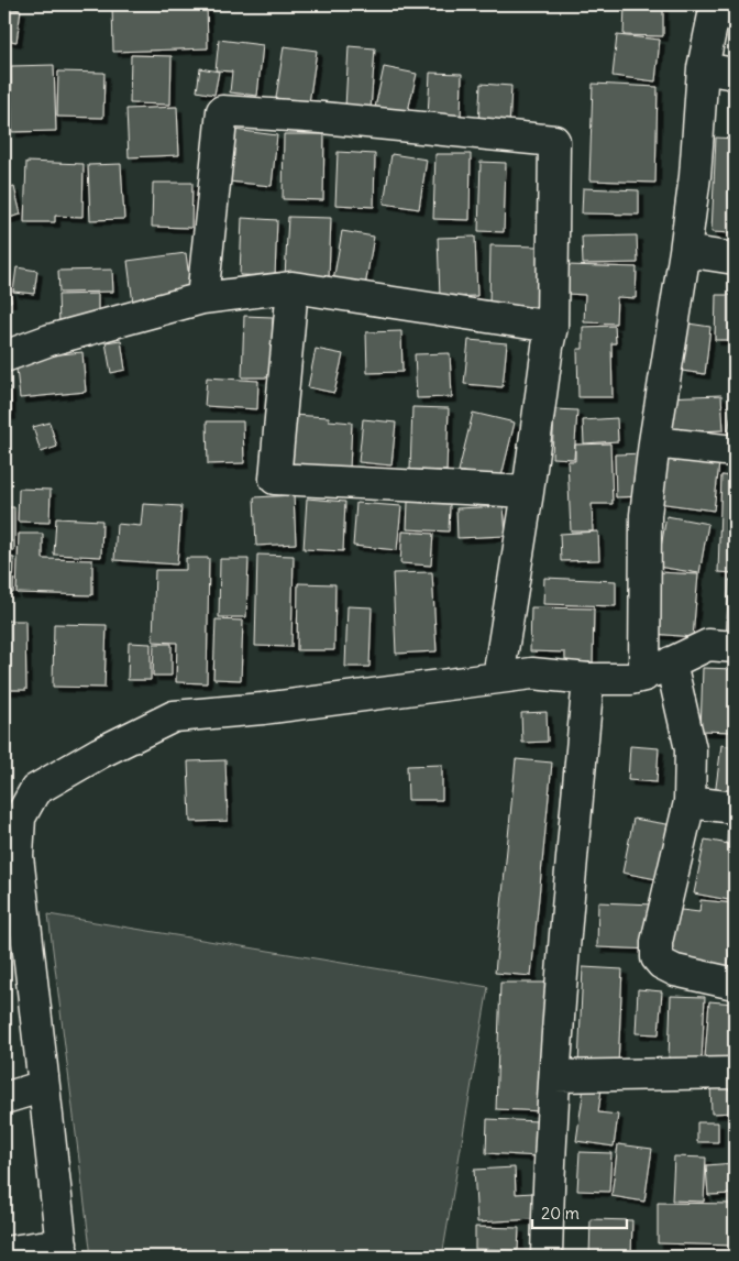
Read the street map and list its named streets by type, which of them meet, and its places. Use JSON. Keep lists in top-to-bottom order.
{
  "scale_bar": "20 m"
}
